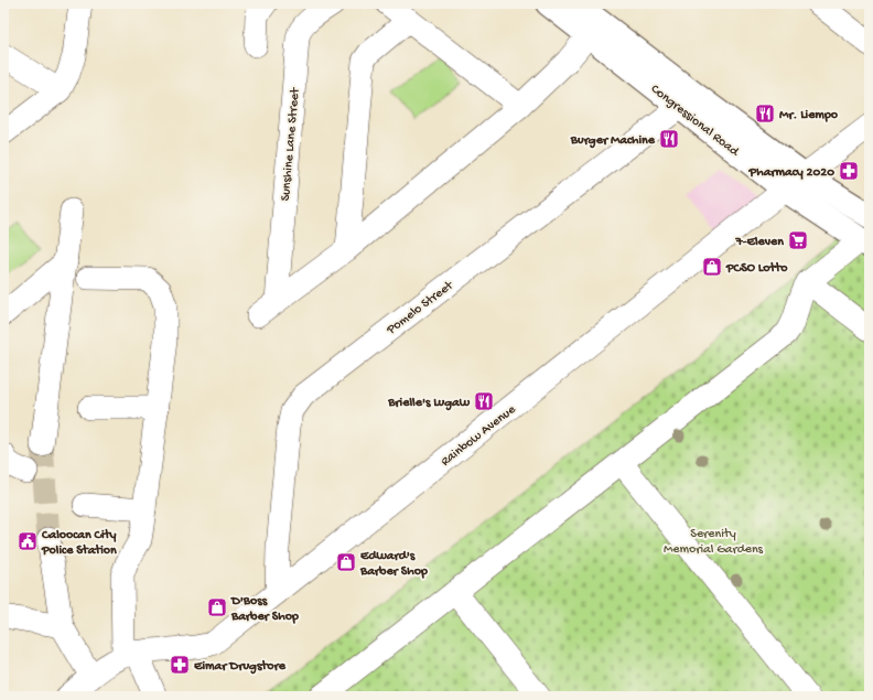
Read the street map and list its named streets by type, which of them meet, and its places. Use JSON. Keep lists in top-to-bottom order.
{
  "streets": {
    "main road": ["Congressional Road"],
    "street": ["Sunshine Lane Street", "Pomelo Street", "Rainbow Avenue"]
  },
  "crossings": [
    ["Congressional Road", "Pomelo Street"],
    ["Congressional Road", "Rainbow Avenue"],
    ["Pomelo Street", "Rainbow Avenue"]
  ],
  "parks": ["Serenity Memorial Gardens"],
  "places": {
    "restaurant": ["Mr. Liempo", "Burger Machine", "Brielle's Lugaw"],
    "pharmacy": ["Pharmacy 2020", "Eimar Drugstore"],
    "supermarket": ["7-Eleven"],
    "shop": ["PCSO Lotto", "Edward's Barber Shop", "D'Boss Barber Shop"],
    "public building": ["Caloocan City Police Station"]
  }
}
